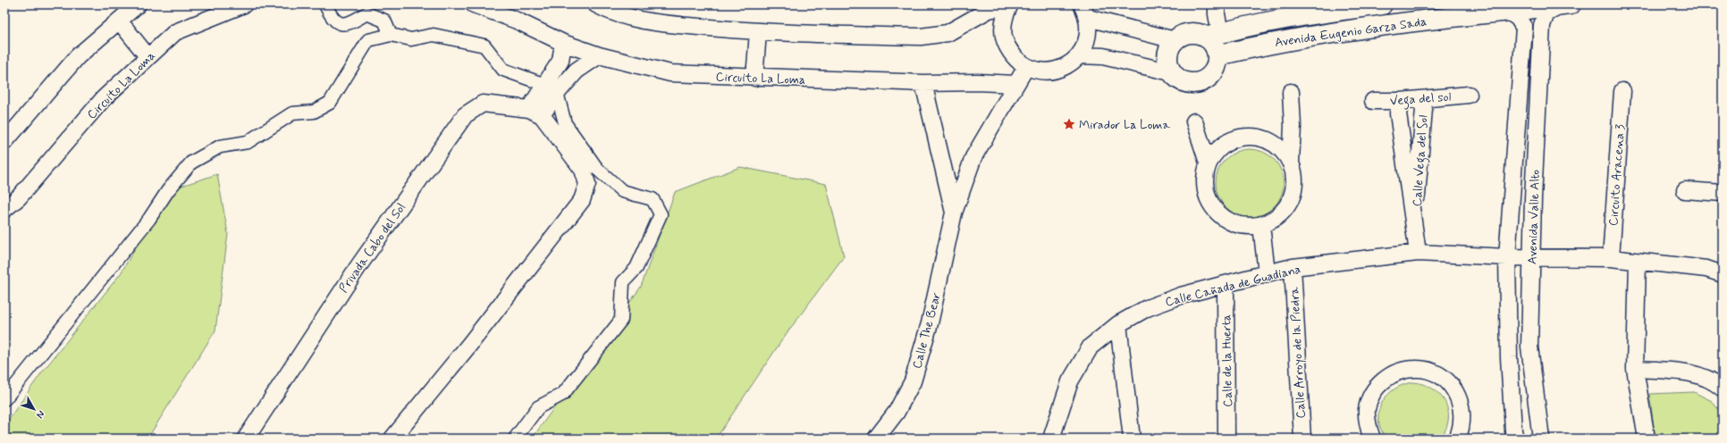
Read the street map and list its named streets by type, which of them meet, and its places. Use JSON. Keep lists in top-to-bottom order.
{
  "streets": {
    "street": [
      "Avenida Eugenio Garza Sada",
      "Circuito La Loma",
      "Vega del sol",
      "Calle Vega del Sol",
      "Circuito Aracena 3",
      "Avenida Valle Alto",
      "Privada Cabo del Sol",
      "Calle Cañada de Guadiana",
      "Calle The Bear",
      "Calle Arroyo de la Piedra",
      "Calle de la Huerta"
    ]
  },
  "crossings": [
    ["Avenida Eugenio Garza Sada", "Avenida Valle Alto"],
    ["Circuito La Loma", "Calle The Bear"],
    ["Vega del sol", "Calle Vega del Sol"],
    ["Calle Vega del Sol", "Calle Cañada de Guadiana"],
    ["Circuito Aracena 3", "Calle Cañada de Guadiana"],
    ["Avenida Valle Alto", "Calle Cañada de Guadiana"],
    ["Calle Cañada de Guadiana", "Calle Arroyo de la Piedra"],
    ["Calle Cañada de Guadiana", "Calle de la Huerta"]
  ],
  "places": {
    "place": ["Mirador La Loma"]
  },
  "north": "bottom right"
}
